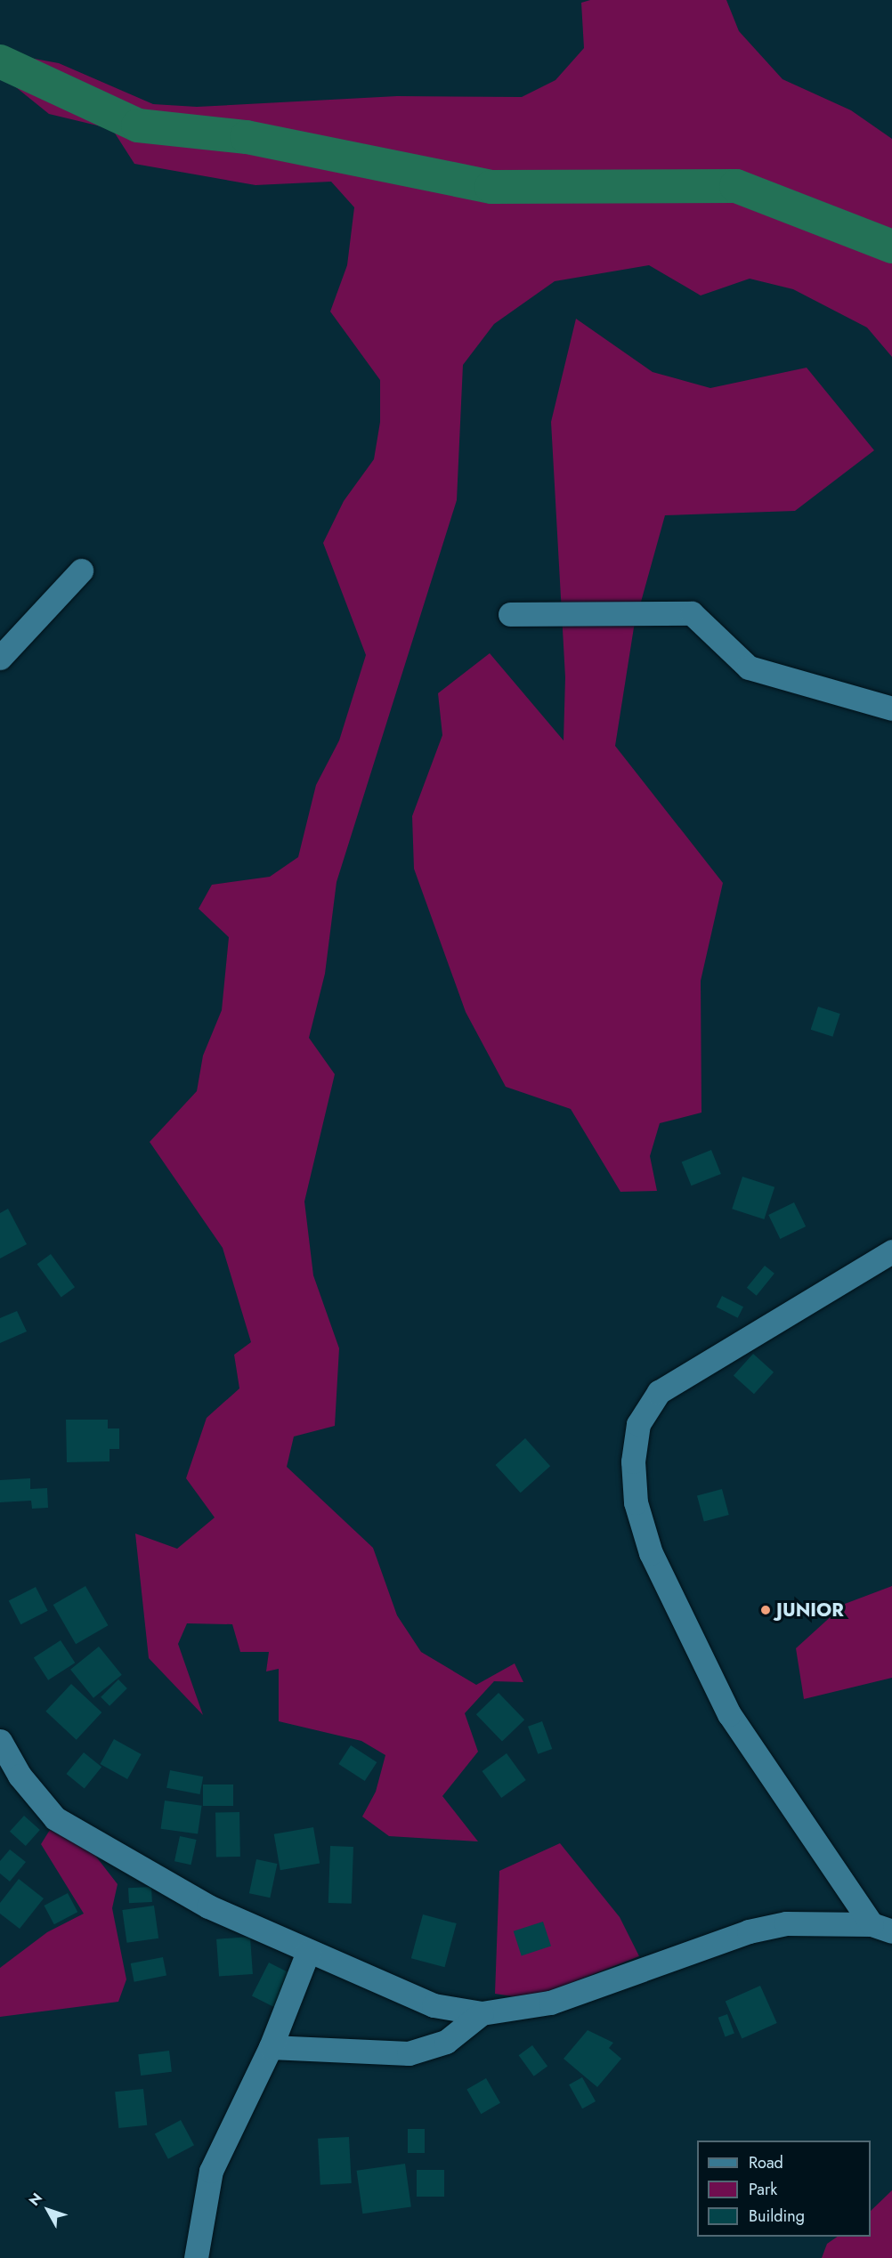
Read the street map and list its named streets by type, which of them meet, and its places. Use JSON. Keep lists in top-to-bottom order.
{
  "places": ["JUNIOR"],
  "legend": ["Road", "Park", "Building"],
  "north": "top left"
}
